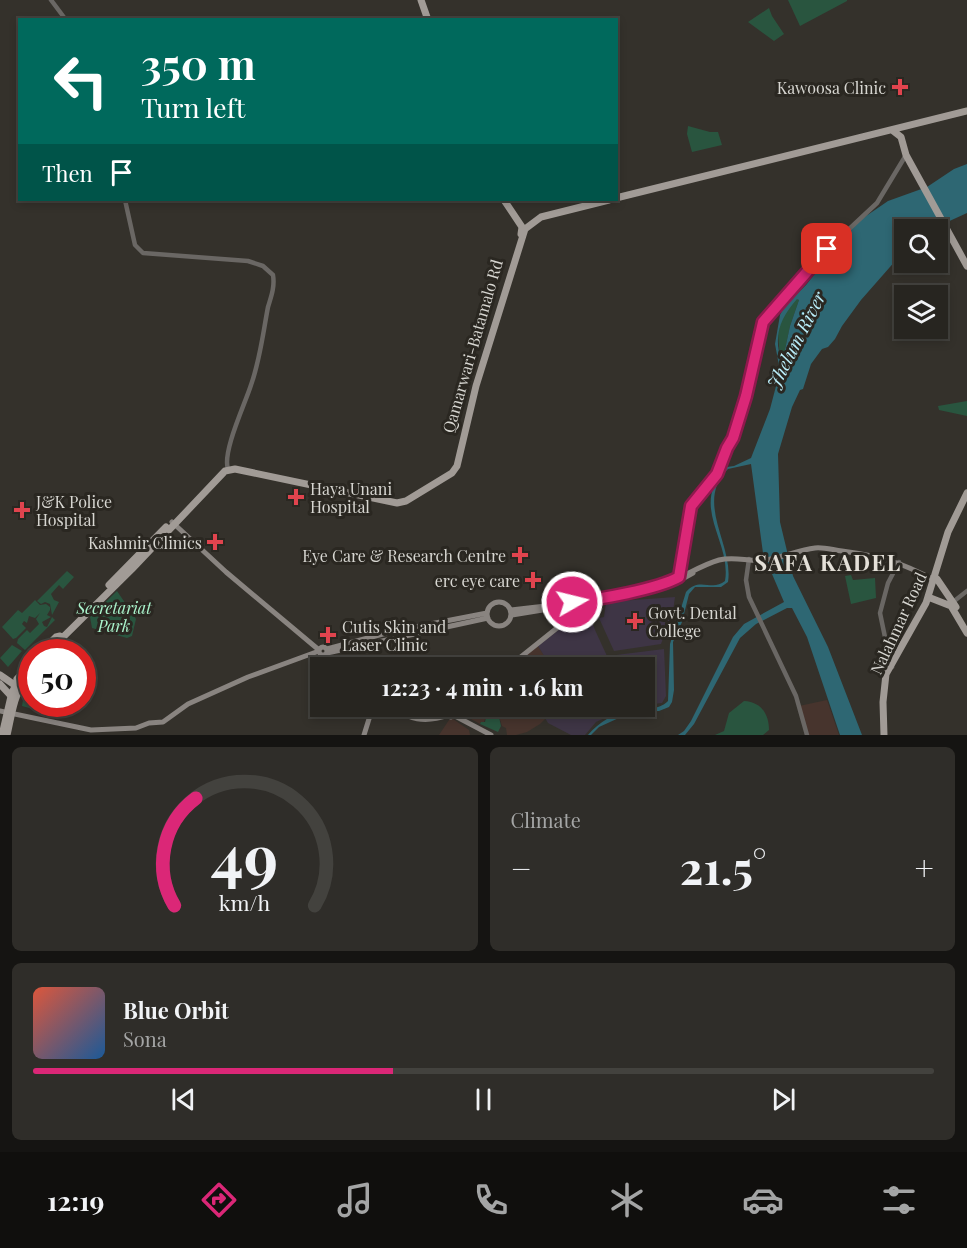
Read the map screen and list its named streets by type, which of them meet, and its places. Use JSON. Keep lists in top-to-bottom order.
{
  "streets": {
    "main road": ["Qamarwari-Batamalo Rd", "Nalahmar Road"]
  },
  "districts": ["SAFA KADEL"],
  "water": ["Jhelum River"],
  "parks": ["Secretariat Park"],
  "places": {
    "health": [
      "Kawoosa Clinic",
      "Haya Unani Hospital",
      "J&K Police Hospital",
      "Kashmir Clinics",
      "Eye Care & Research Centre",
      "erc eye care",
      "Govt. Dental College",
      "Cutis Skin and Laser Clinic"
    ]
  },
  "page": {
    "turn": ["350 m", "Turn left"],
    "then": "Then",
    "limit": "50",
    "trip": "12:23 · 4 min · 1.6 km",
    "tile": "Climate",
    "heat": ["−", "21.5°", "+"],
    "song": ["Blue Orbit", "Sona"],
    "tabs": "12:19",
    "gauge": ["49", "km/h"]
  }
}
